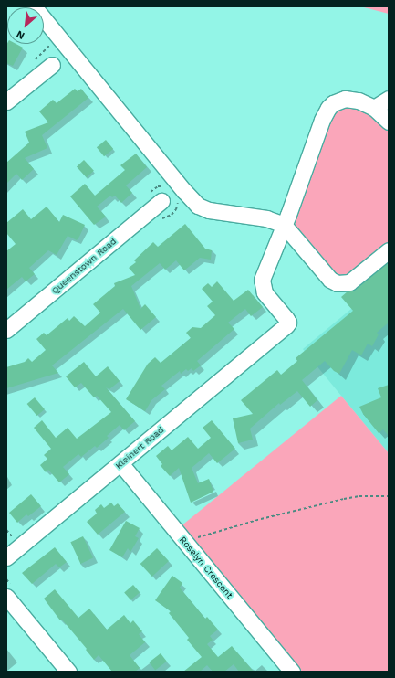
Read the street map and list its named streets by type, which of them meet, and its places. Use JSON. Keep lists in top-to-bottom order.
{
  "streets": {
    "street": ["Queenstown Road", "Kleinert Road", "Roselyn Crescent"]
  },
  "crossings": [
    ["Kleinert Road", "Roselyn Crescent"]
  ],
  "north": "bottom left"
}
